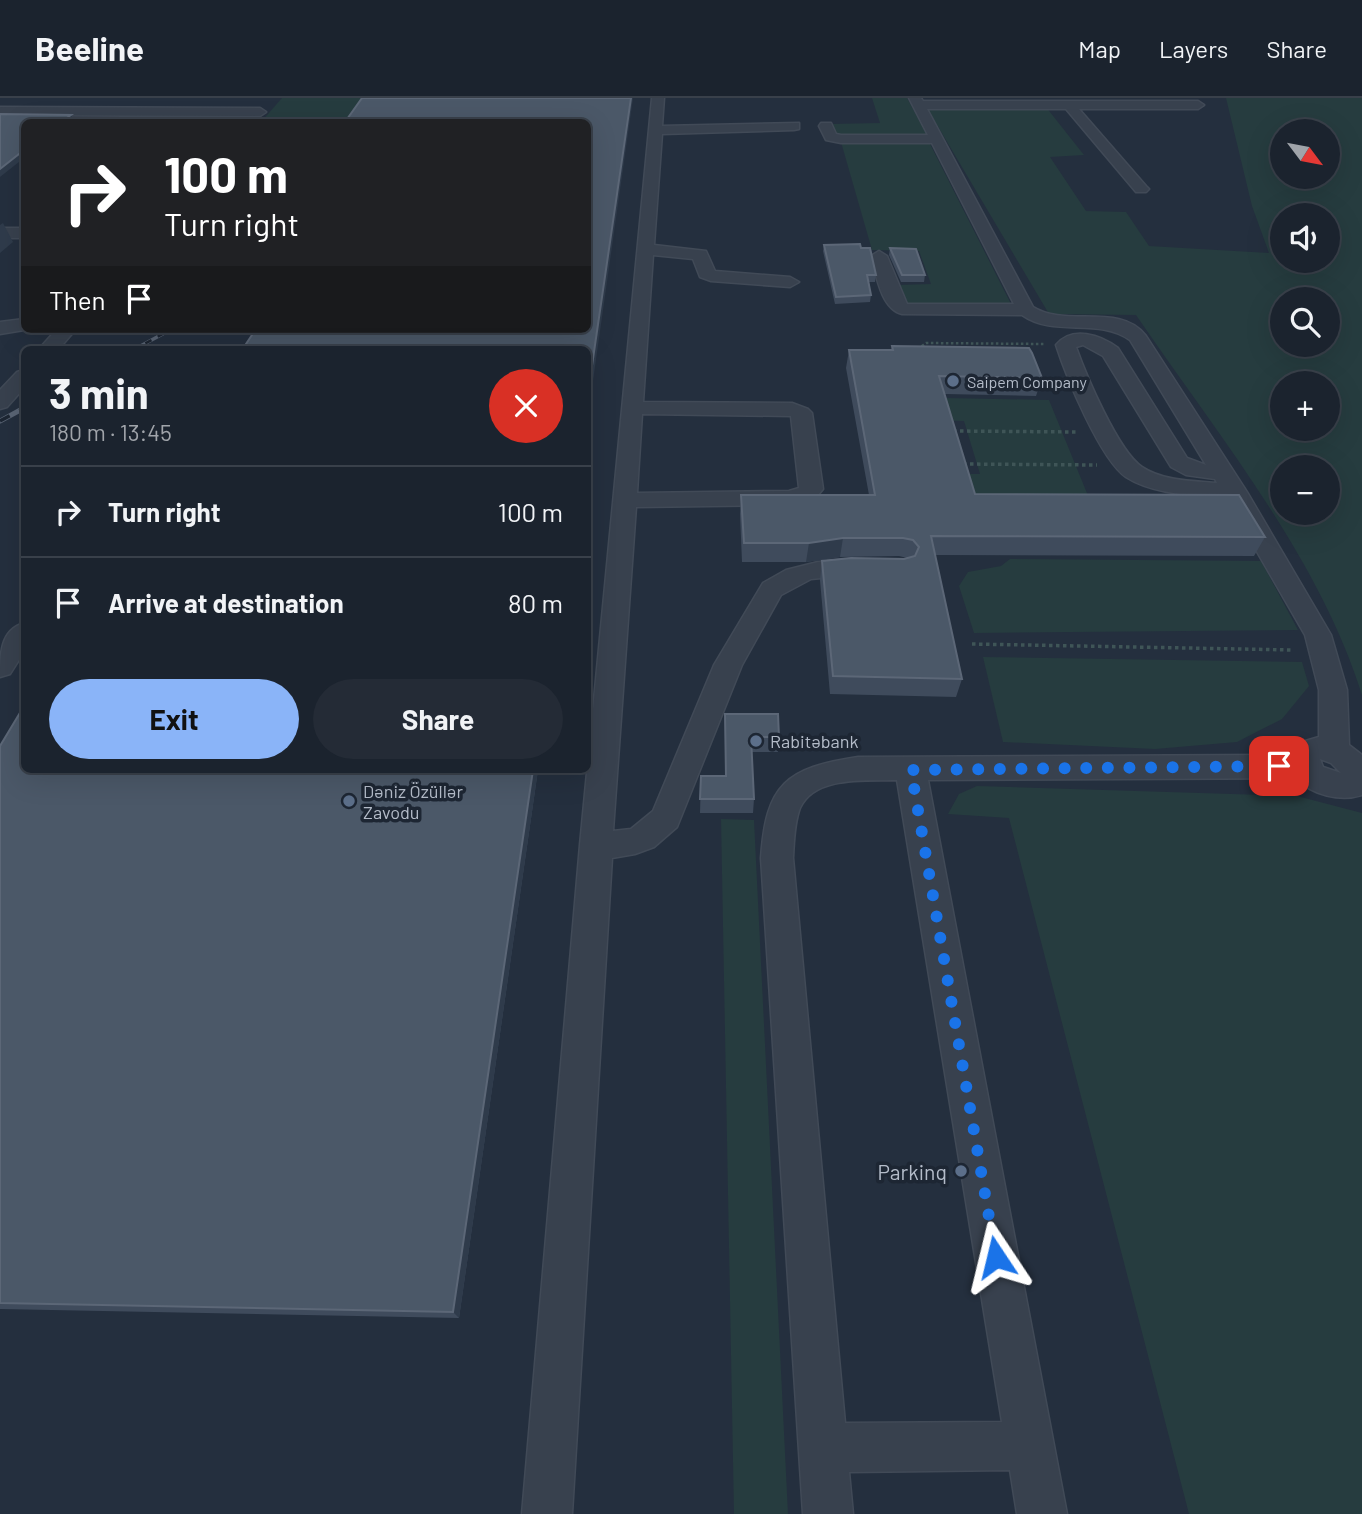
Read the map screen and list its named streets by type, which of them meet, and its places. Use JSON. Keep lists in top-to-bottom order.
{
  "places": [
    "Saipem Company",
    "Rabitəbank",
    "Dəniz Özüllər Zavodu",
    "Parkinq"
  ],
  "north": "bottom right",
  "page": {
    "header": "Beeline",
    "nav": ["Map", "Layers", "Share"],
    "map_buttons": ["+", "−"],
    "turn": ["100 m", "Turn right"],
    "then": "Then",
    "heading": ["3 min", "180 m · 13:45"],
    "list": [
      {
        "name": "Turn right",
        "value": "100 m"
      },
      {
        "name": "Arrive at destination",
        "value": "80 m"
      }
    ],
    "buttons": ["Exit", "Share"]
  }
}
